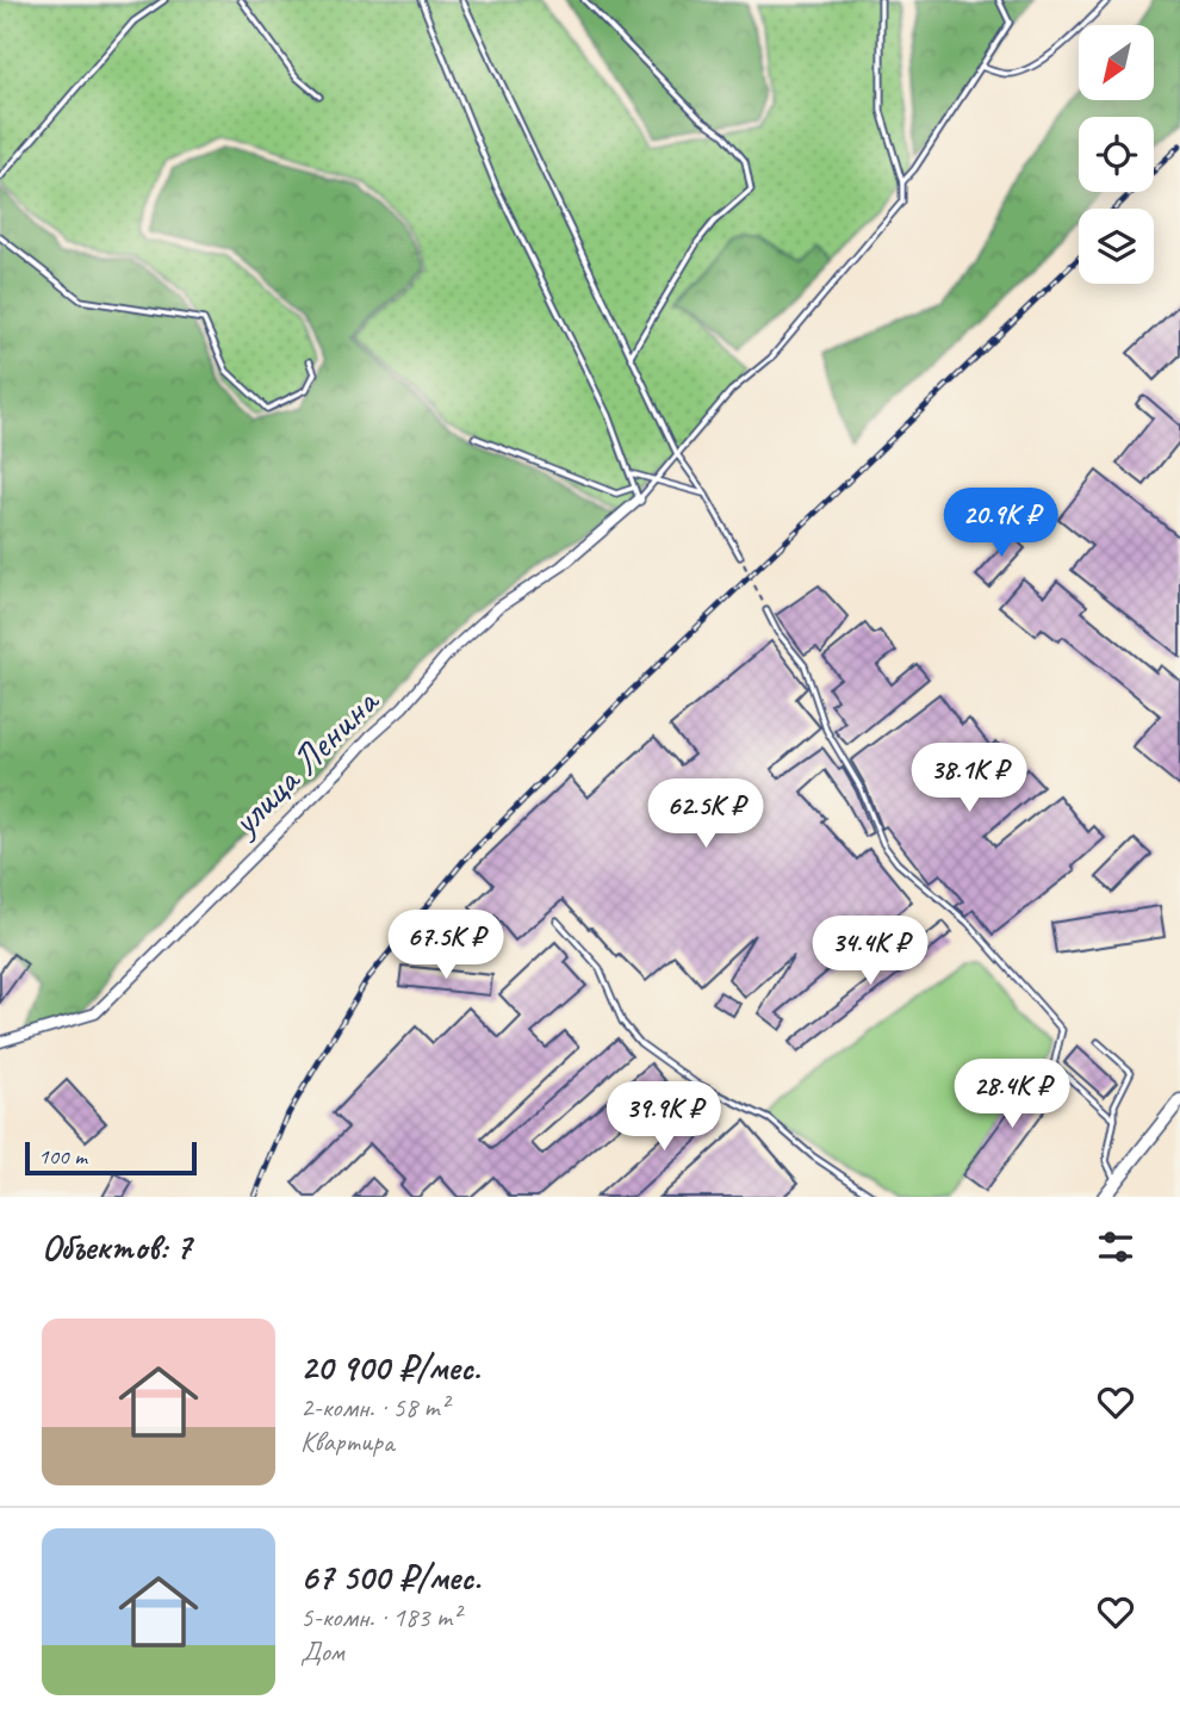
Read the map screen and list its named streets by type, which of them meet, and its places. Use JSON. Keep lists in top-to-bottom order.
{
  "streets": {
    "street": ["улица Ленина"]
  },
  "scale_bar": "100 m",
  "north": "bottom left",
  "page": {
    "price": [
      "20.9K ₽",
      "38.1K ₽",
      "62.5K ₽",
      "67.5K ₽",
      "34.4K ₽",
      "28.4K ₽",
      "39.9K ₽"
    ],
    "scale": "100 m",
    "heading": "Объектов: 7",
    "list": [
      {
        "name": "20 900 ₽/мес.",
        "note": "2-комн. · 58 m² · Квартира"
      },
      {
        "name": "67 500 ₽/мес.",
        "note": "5-комн. · 183 m² · Дом"
      }
    ]
  }
}
